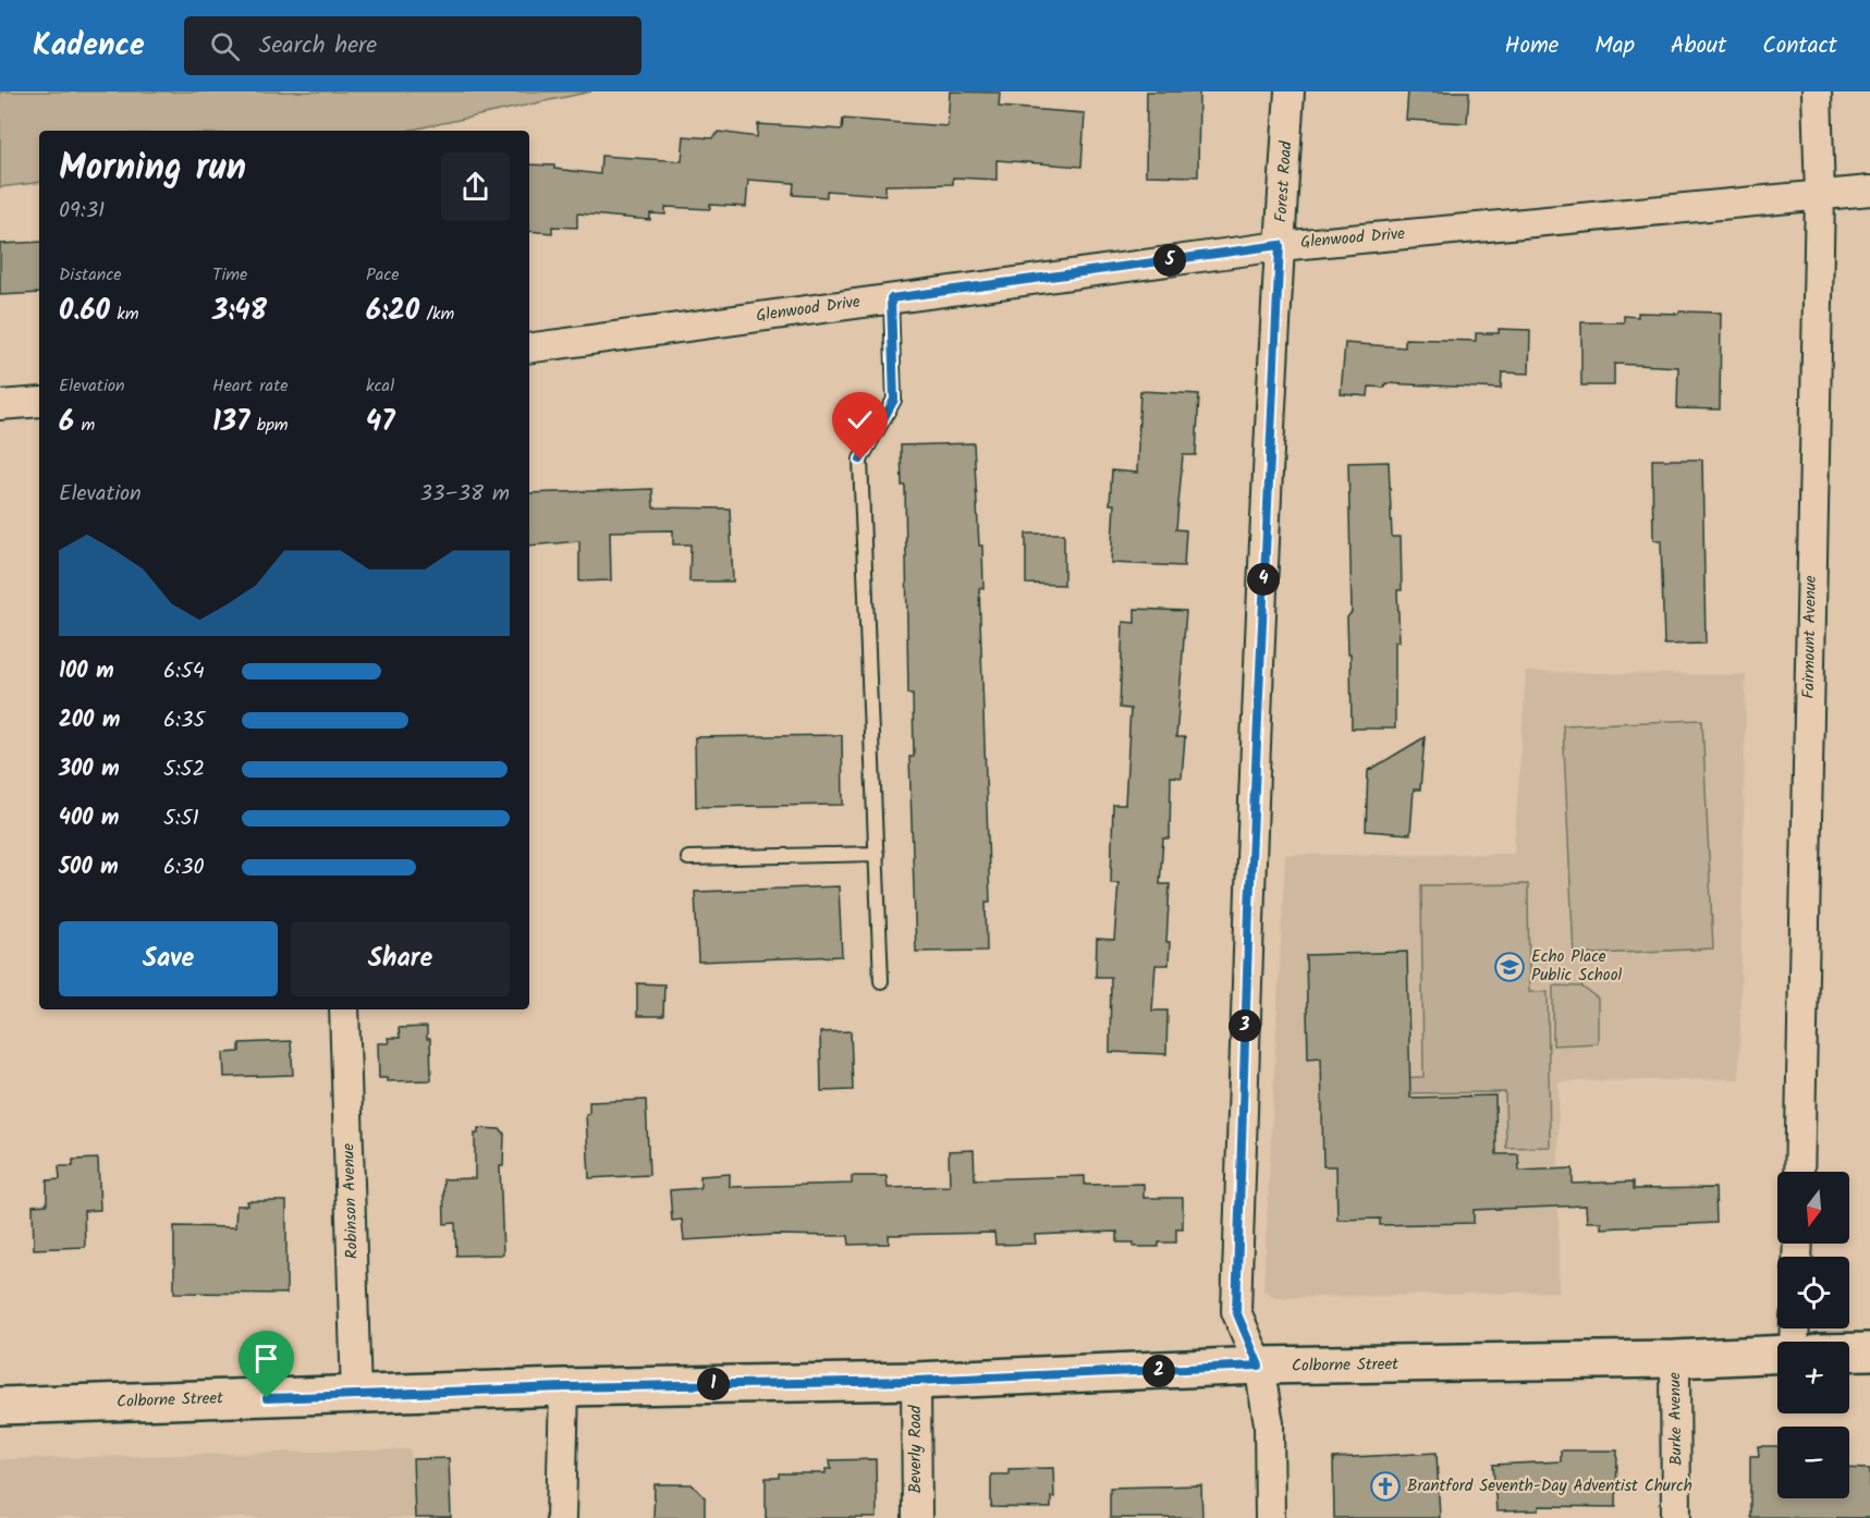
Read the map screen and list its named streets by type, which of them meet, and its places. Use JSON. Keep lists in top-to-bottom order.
{
  "streets": {
    "main road": ["Colborne Street"],
    "street": [
      "Forest Road",
      "Glenwood Drive",
      "Fairmount Avenue",
      "Robinson Avenue",
      "Burke Avenue",
      "Beverly Road"
    ]
  },
  "crossings": [
    ["Forest Road", "Glenwood Drive"],
    ["Forest Road", "Colborne Street"],
    ["Glenwood Drive", "Fairmount Avenue"],
    ["Robinson Avenue", "Colborne Street"],
    ["Colborne Street", "Burke Avenue"],
    ["Colborne Street", "Beverly Road"]
  ],
  "places": {
    "school or university": ["Echo Place Public School"],
    "church": ["Brantford Seventh-Day Adventist Church"]
  },
  "north": "bottom",
  "page": {
    "header": "Kadence",
    "search": "Search here",
    "nav": [
      "Home",
      "Map",
      "About",
      "Contact"
    ],
    "heading": ["Morning run", "09:31"],
    "stats": [
      ["Distance", "0.60 km"],
      ["Time", "3:48"],
      ["Pace", "6:20 /km"],
      ["Elevation", "6 m"],
      ["Heart rate", "137 bpm"],
      ["kcal", "47"]
    ],
    "pins": [
      "5",
      "4",
      "3",
      "2",
      "1"
    ],
    "chart": ["Elevation", "33–38 m"],
    "list": [
      {
        "name": "100 m",
        "note": "6:54"
      },
      {
        "name": "200 m",
        "note": "6:35"
      },
      {
        "name": "300 m",
        "note": "5:52"
      },
      {
        "name": "400 m",
        "note": "5:51"
      },
      {
        "name": "500 m",
        "note": "6:30"
      }
    ],
    "buttons": ["Save", "Share"],
    "map_buttons": ["+", "−"]
  }
}
